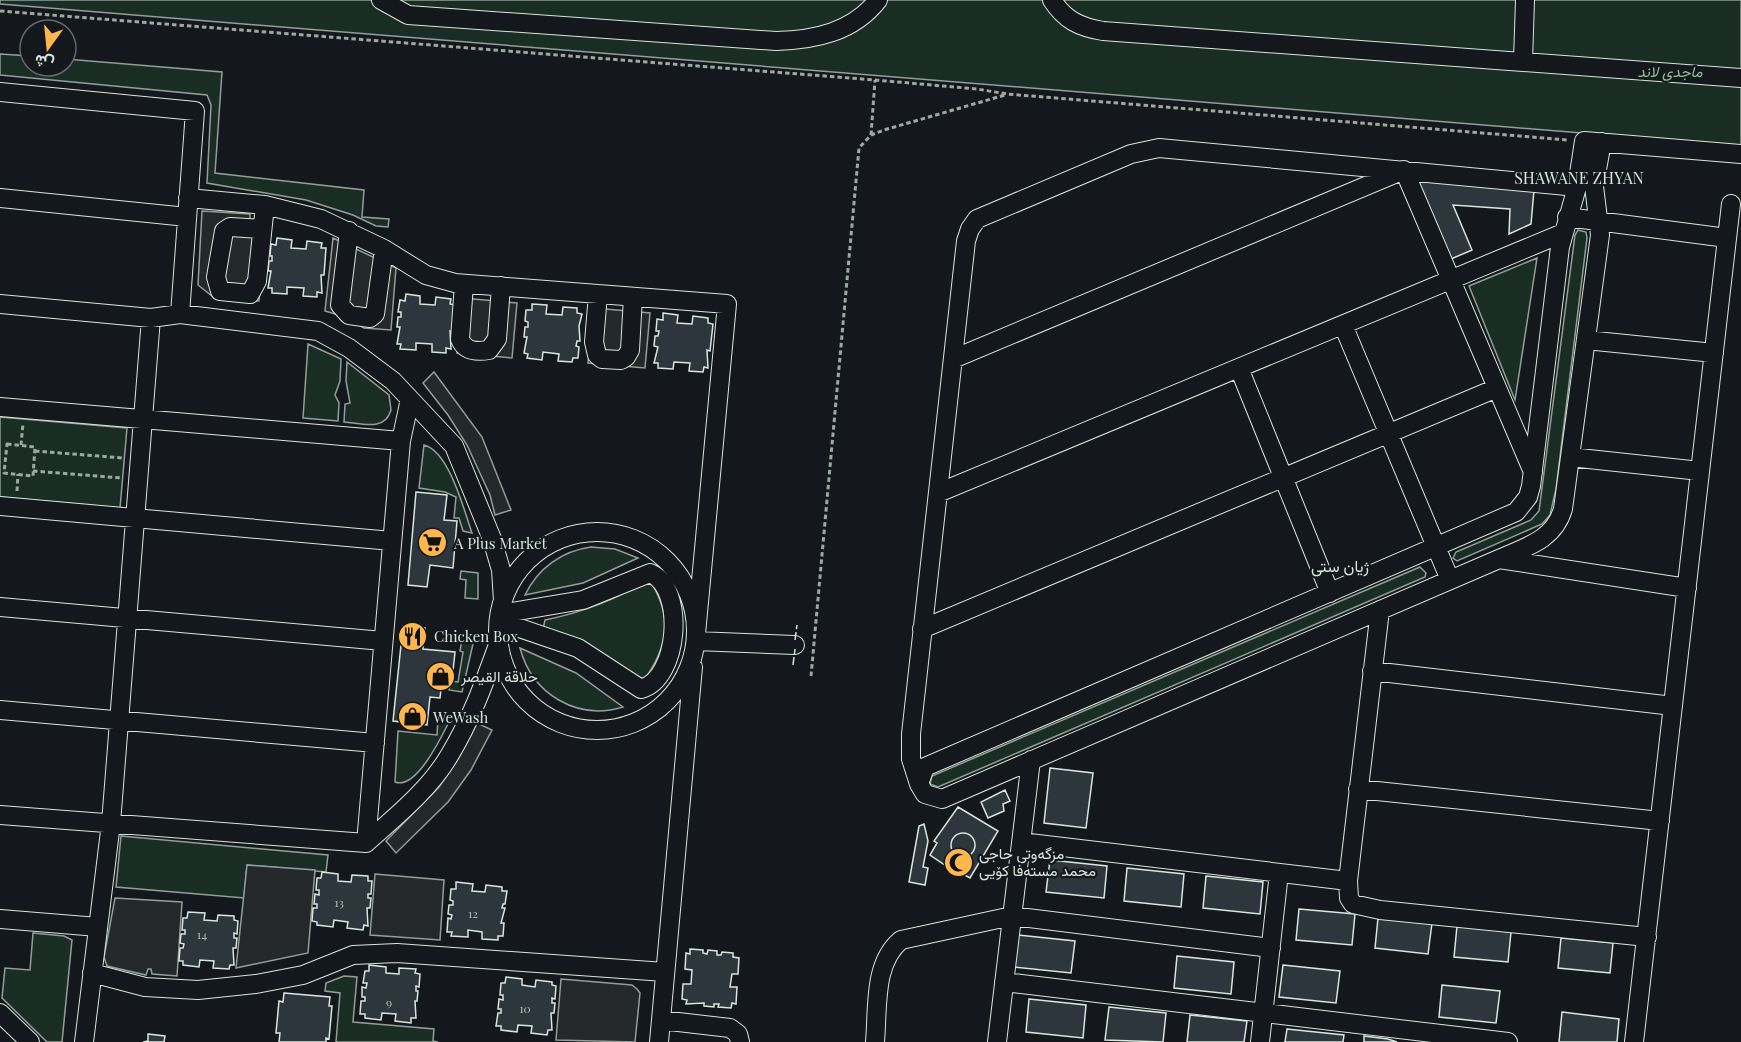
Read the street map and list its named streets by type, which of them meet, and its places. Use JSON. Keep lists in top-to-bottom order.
{
  "districts": ["SHAWANE ZHYAN", "ژیان ستی"],
  "parks": ["ماجدی لاند"],
  "places": {
    "supermarket": ["A Plus Market"],
    "restaurant": ["Chicken Box"],
    "shop": ["حلاقة القيصر", "WeWash"],
    "mosque": ["مزگەوتی حاجی محمد مستەفا کۆیی"]
  },
  "house_numbers": [
    "13",
    "12",
    "14",
    "9",
    "10"
  ],
  "north": "bottom"
}
